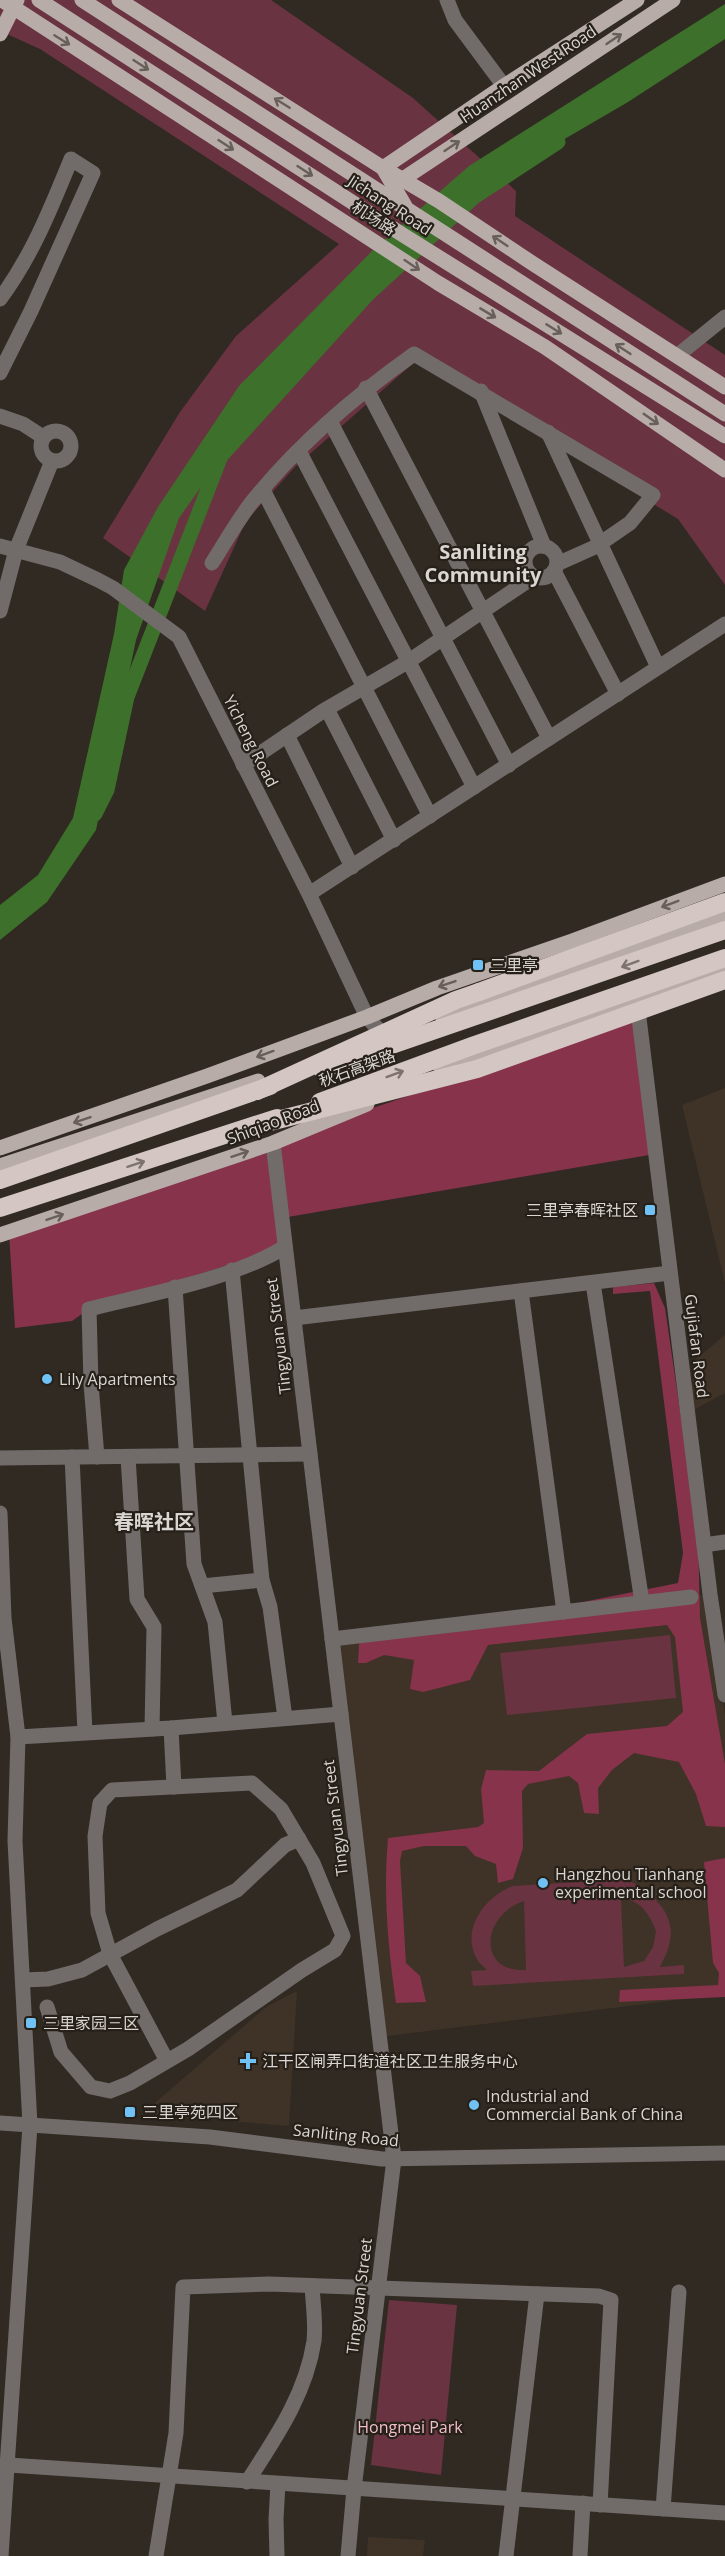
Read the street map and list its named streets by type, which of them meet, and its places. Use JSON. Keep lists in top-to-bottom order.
{
  "streets": {
    "highway": ["秋石高架路"],
    "main road": [
      "Huanzhan West Road",
      "Jichang Road",
      "机场路",
      "Shiqiao Road"
    ],
    "street": [
      "Yicheng Road",
      "Tingyuan Street",
      "Gujiafan Road",
      "Sanliting Road"
    ]
  },
  "crossings": [
    ["Shiqiao Road", "Tingyuan Street"],
    ["Shiqiao Road", "Gujiafan Road"],
    ["Tingyuan Street", "Sanliting Road"]
  ],
  "districts": ["Sanliting Community", "春晖社区"],
  "parks": ["Hongmei Park"],
  "places": {
    "transit": [
      "三里亭",
      "三里亭春晖社区",
      "三里家园三区",
      "三里亭苑四区"
    ],
    "other": ["Lily Apartments", "Hangzhou Tianhang experimental school", "Industrial and Commercial Bank of China"],
    "health": ["江干区闸弄口街道社区卫生服务中心"]
  }
}
